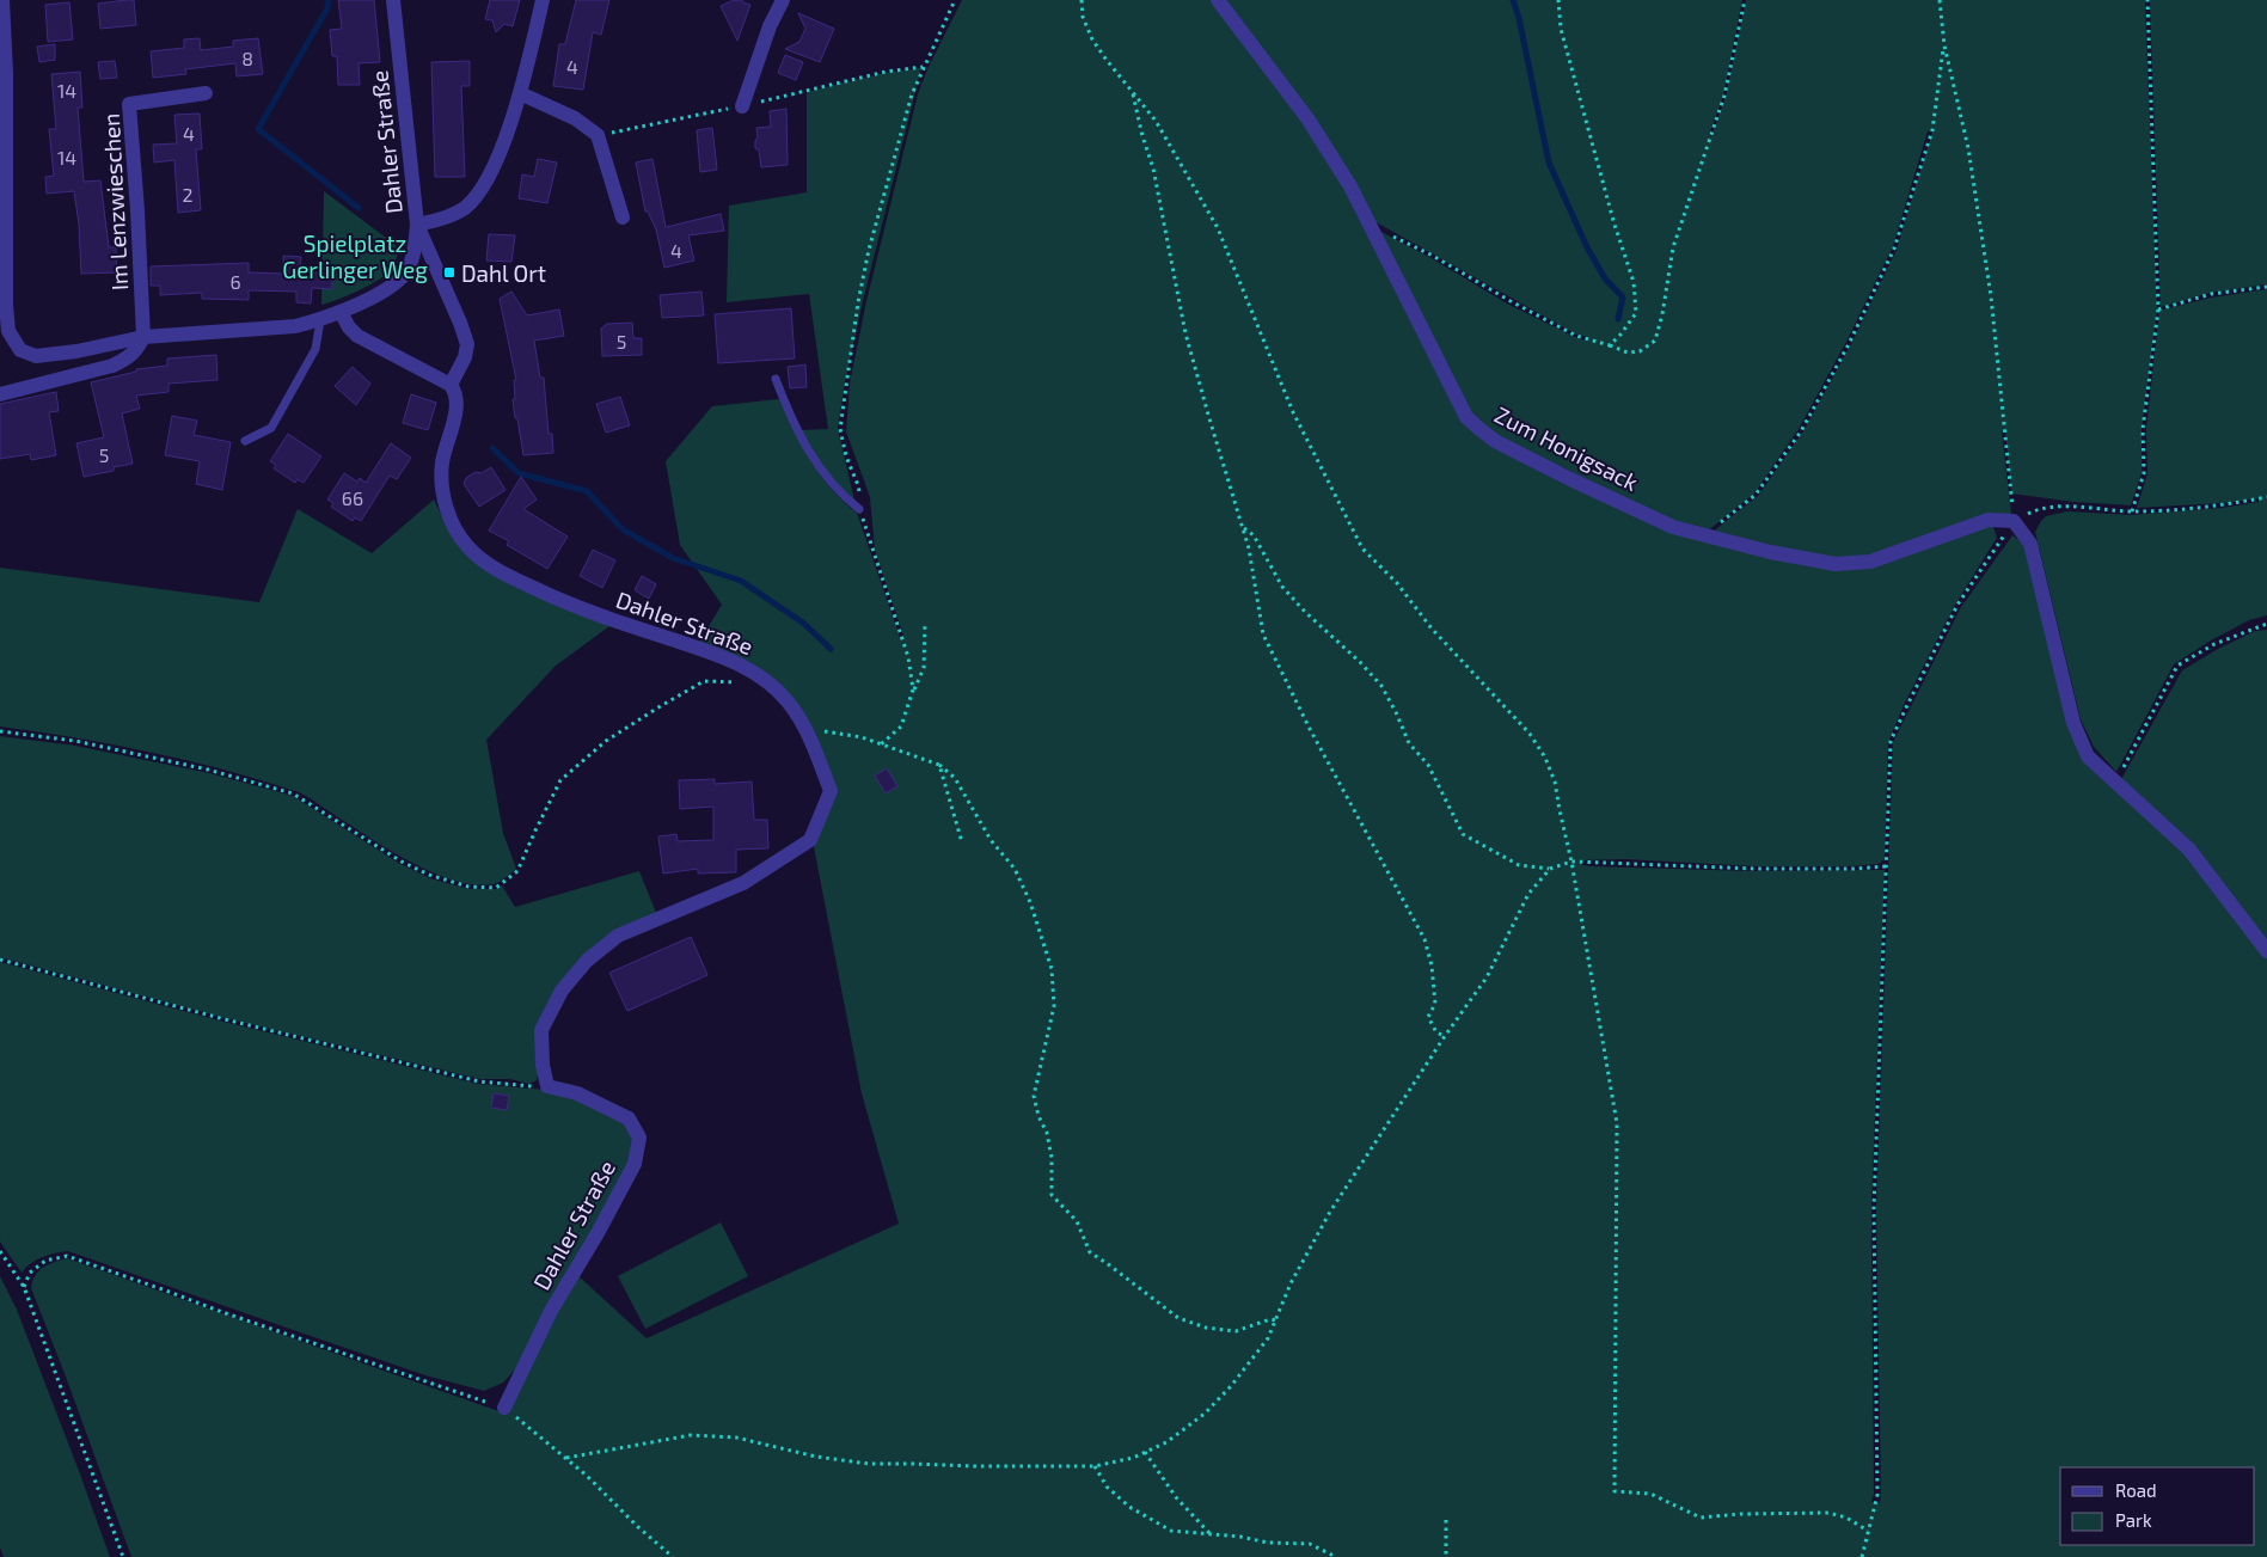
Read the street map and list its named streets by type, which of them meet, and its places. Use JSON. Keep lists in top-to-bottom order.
{
  "streets": {
    "street": ["Dahler Straße", "Im Lenzwieschen", "Zum Honigsack"]
  },
  "parks": ["Spielplatz Gerlinger Weg"],
  "places": {
    "transit": ["Dahl Ort"]
  },
  "house_numbers": [
    "8",
    "4",
    "14",
    "4",
    "14",
    "2",
    "4",
    "6",
    "5",
    "5",
    "66"
  ],
  "legend": ["Road", "Park"]
}
